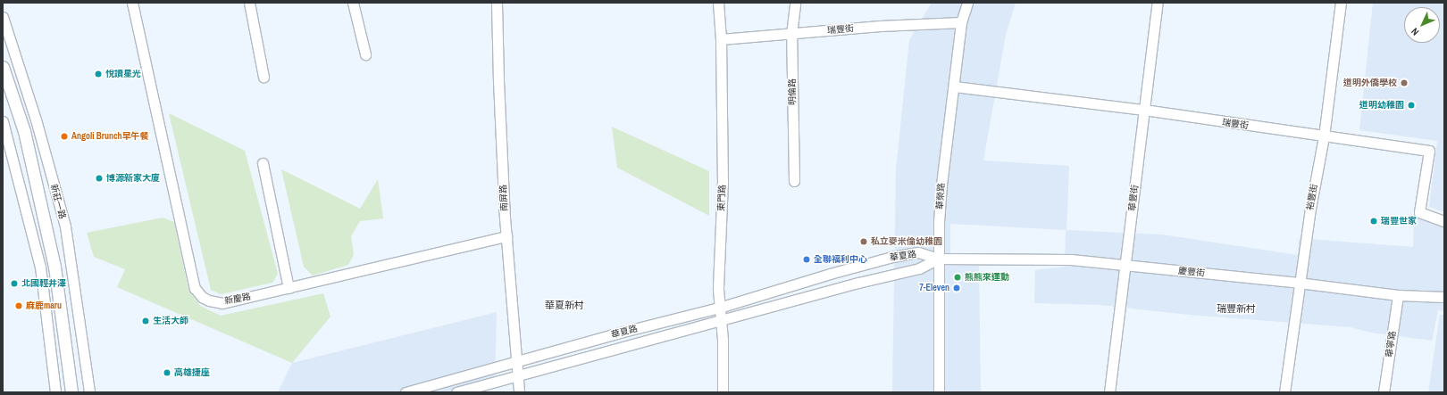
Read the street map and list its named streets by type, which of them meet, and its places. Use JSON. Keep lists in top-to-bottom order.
{
  "streets": {
    "street": [
      "瑞豐街",
      "明倫路",
      "華榮路",
      "裕豐街",
      "南屏路",
      "東門路",
      "華豐街",
      "新莊一路",
      "華夏路",
      "慶豐街",
      "新慶路",
      "華寧路"
    ]
  },
  "crossings": [
    ["瑞豐街", "明倫路"],
    ["瑞豐街", "華榮路"],
    ["瑞豐街", "裕豐街"],
    ["瑞豐街", "東門路"],
    ["瑞豐街", "華豐街"],
    ["華榮路", "華夏路"],
    ["華榮路", "慶豐街"],
    ["裕豐街", "慶豐街"],
    ["南屏路", "華夏路"],
    ["南屏路", "新慶路"],
    ["東門路", "華夏路"],
    ["華豐街", "慶豐街"],
    ["華夏路", "慶豐街"],
    ["慶豐街", "華寧路"]
  ],
  "districts": ["華夏新村", "瑞豐新村"],
  "places": [
    "悅讀星光",
    "道明外僑學校",
    "道明幼稚園",
    "Angoli Brunch早午餐",
    "博源新家大廈",
    "瑞豐世家",
    "私立麥米倫幼稚園",
    "全聯福利中心",
    "熊熊來運動",
    "北國輕井澤",
    "7-Eleven",
    "麻鹿maru",
    "生活大師",
    "高雄捷座"
  ],
  "north": "bottom left"
}
